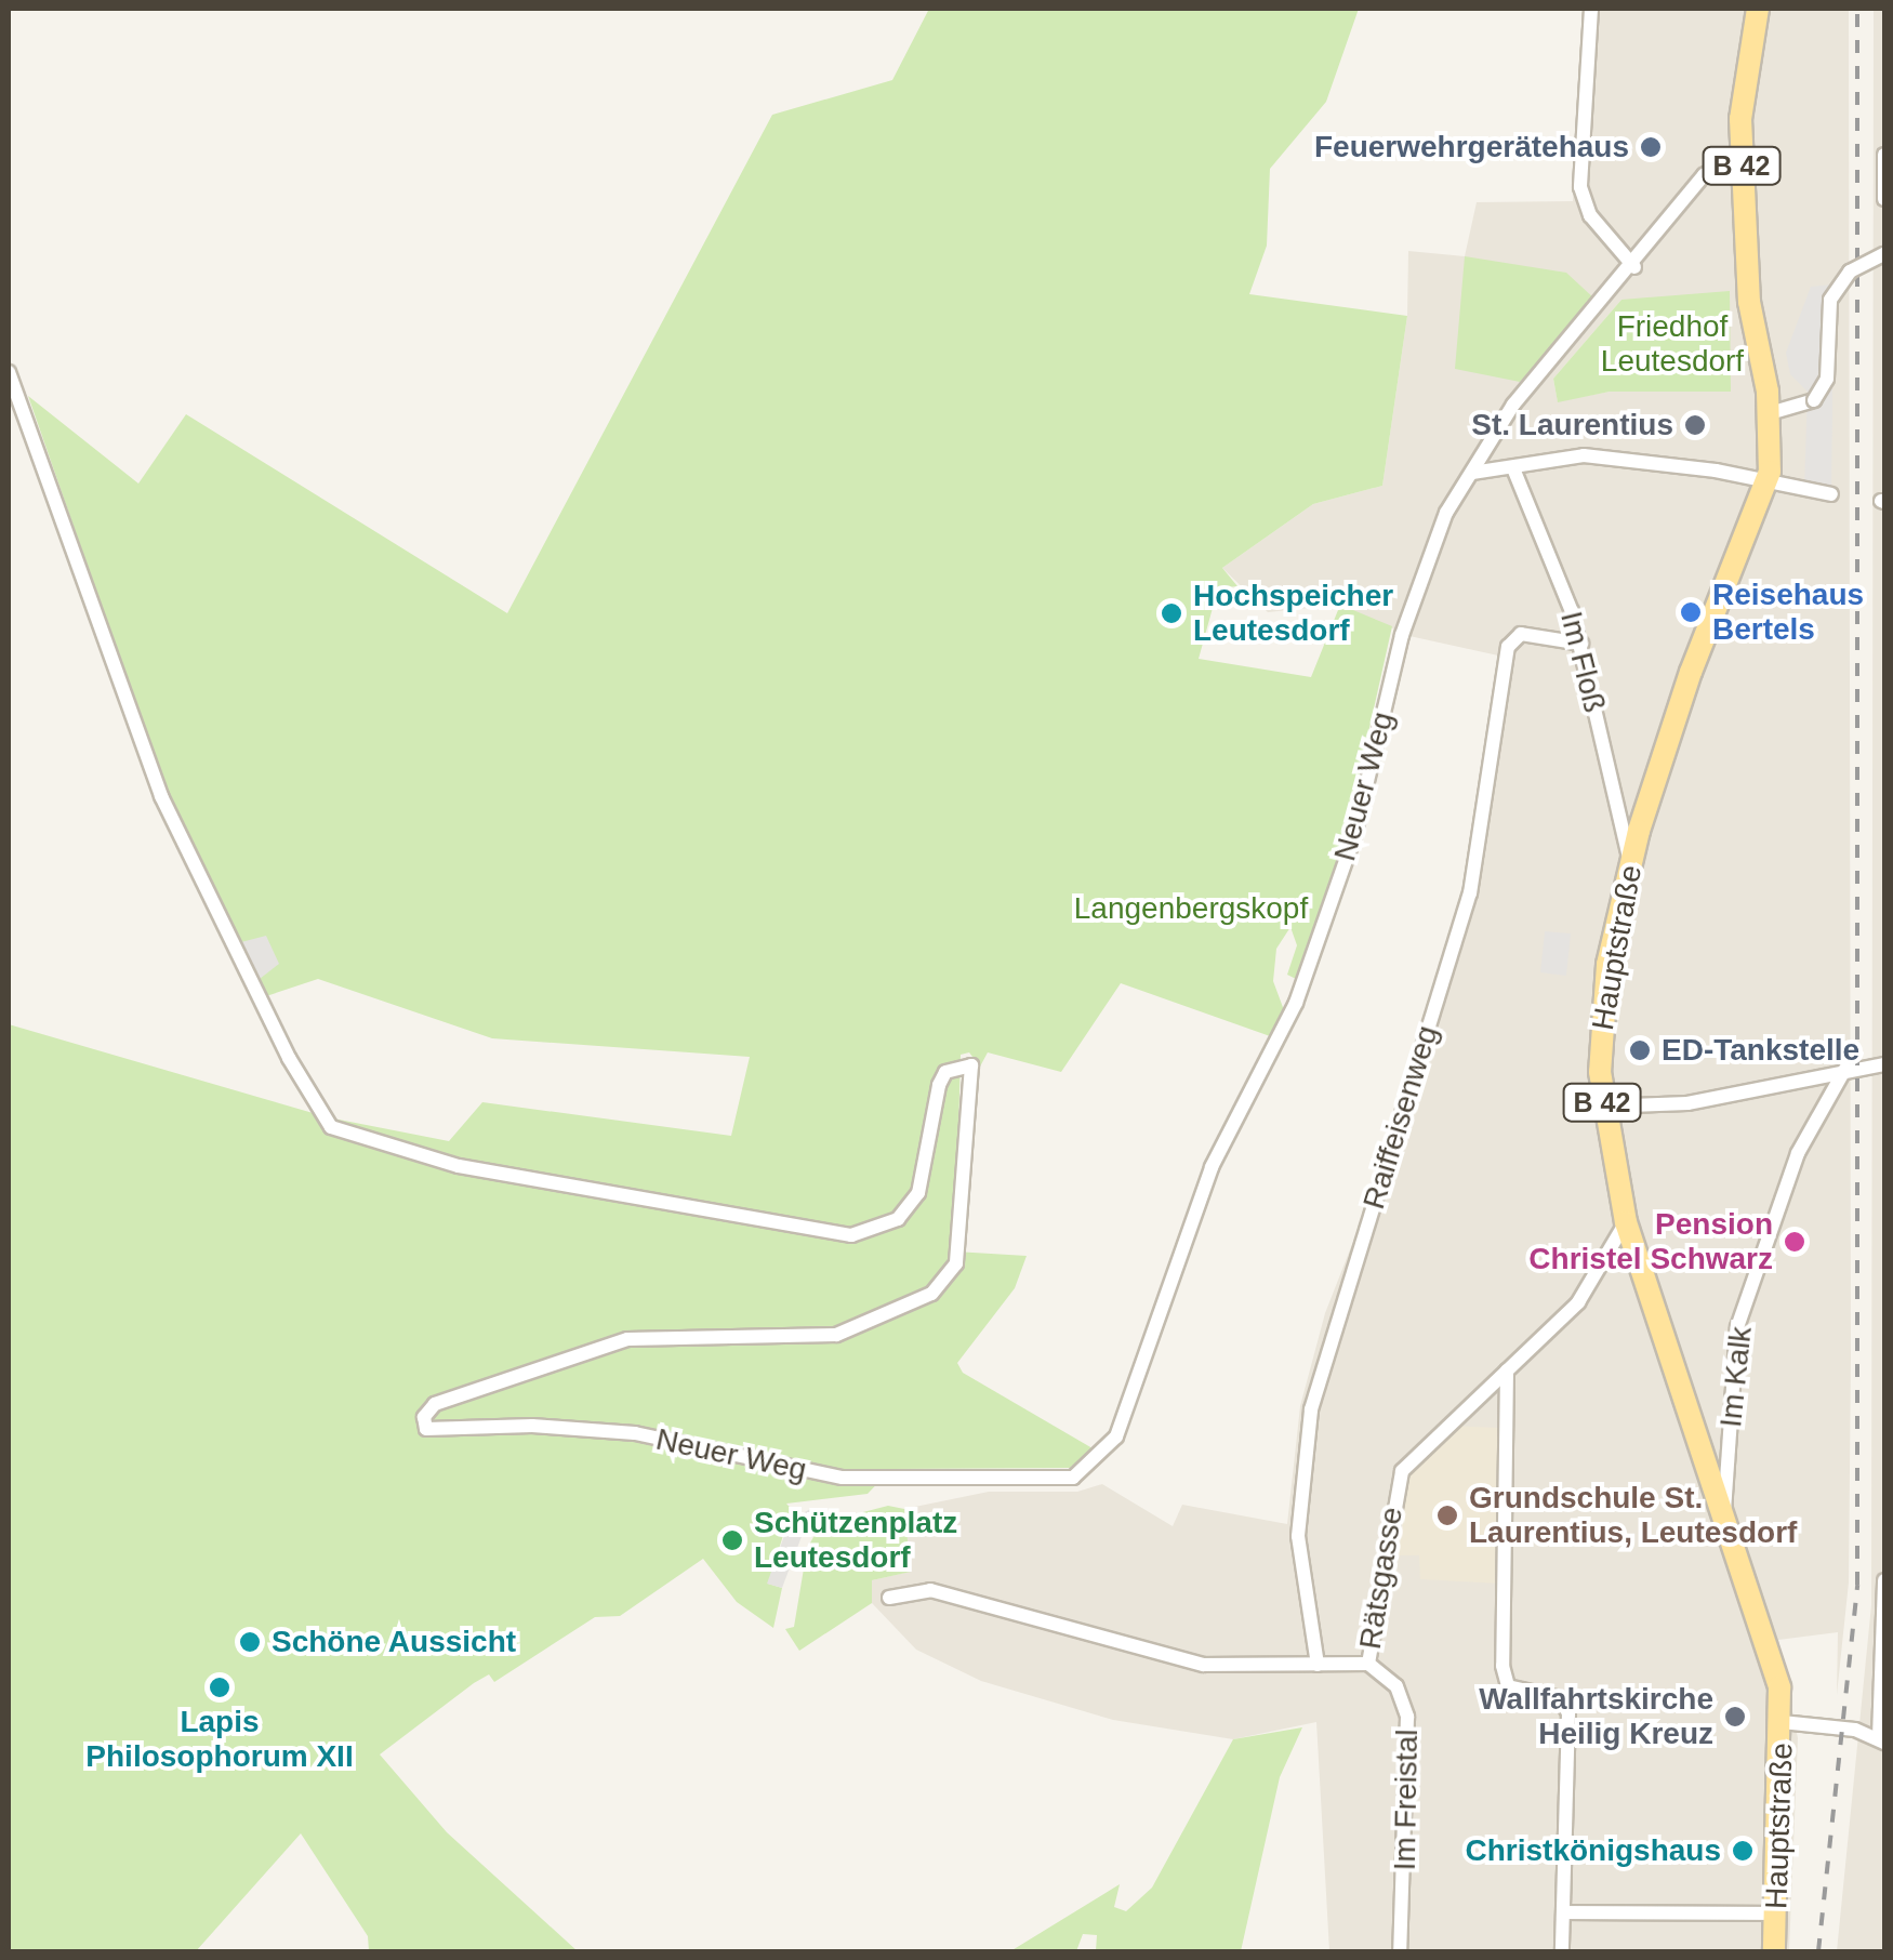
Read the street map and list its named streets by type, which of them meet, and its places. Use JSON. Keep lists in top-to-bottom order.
{
  "streets": {
    "main road": ["B 42", "Hauptstraße"],
    "street": [
      "Im Floß",
      "Neuer Weg",
      "Raiffeisenweg",
      "Im Kalk",
      "Rätsgasse",
      "Im Freistal"
    ]
  },
  "crossings": [
    ["Im Floß", "Hauptstraße"],
    ["Im Floß", "Raiffeisenweg"],
    ["Neuer Weg", "Hauptstraße"],
    ["Hauptstraße", "Im Kalk"],
    ["Hauptstraße", "Rätsgasse"],
    ["Raiffeisenweg", "Rätsgasse"],
    ["Rätsgasse", "Im Freistal"]
  ],
  "parks": ["Friedhof Leutesdorf", "Langenbergskopf"],
  "places": [
    "Feuerwehrgerätehaus",
    "St. Laurentius",
    "Reisehaus Bertels",
    "Hochspeicher Leutesdorf",
    "ED-Tankstelle",
    "Pension Christel Schwarz",
    "Grundschule St. Laurentius, Leutesdorf",
    "Schützenplatz Leutesdorf",
    "Schöne Aussicht",
    "Lapis Philosophorum XII",
    "Wallfahrtskirche Heilig Kreuz",
    "Christkönigshaus"
  ]
}
